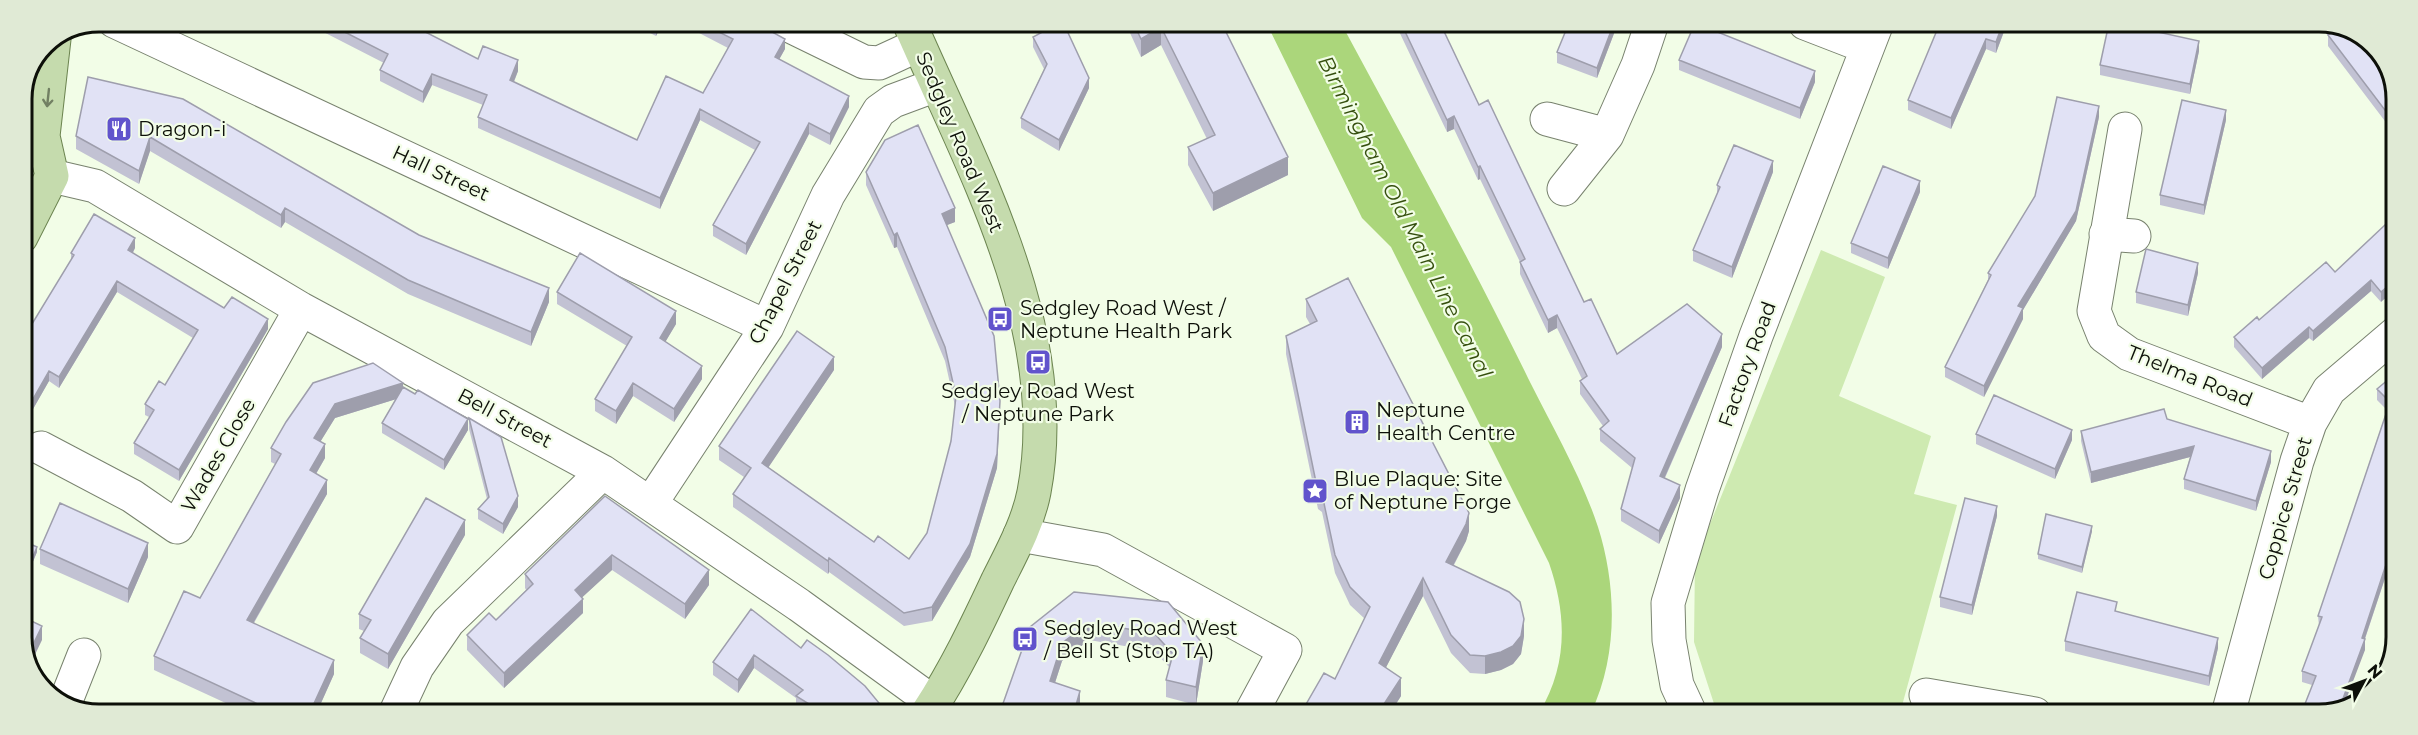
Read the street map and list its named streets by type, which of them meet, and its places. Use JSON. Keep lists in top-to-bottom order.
{
  "streets": {
    "main road": ["Sedgley Road West"],
    "street": [
      "Hall Street",
      "Chapel Street",
      "Factory Road",
      "Thelma Road",
      "Bell Street",
      "Wades Close",
      "Coppice Street"
    ]
  },
  "crossings": [
    ["Sedgley Road West", "Chapel Street"],
    ["Hall Street", "Chapel Street"],
    ["Chapel Street", "Bell Street"],
    ["Thelma Road", "Coppice Street"],
    ["Bell Street", "Wades Close"]
  ],
  "water": ["Birmingham Old Main Line Canal"],
  "places": {
    "restaurant": ["Dragon-i"],
    "bus stop": ["Sedgley Road West / Neptune Health Park", "Sedgley Road West / Neptune Park", "Sedgley Road West / Bell St (Stop TA)"],
    "building": ["Neptune Health Centre"],
    "place": ["Blue Plaque: Site of Neptune Forge"]
  },
  "north": "top right"
}
